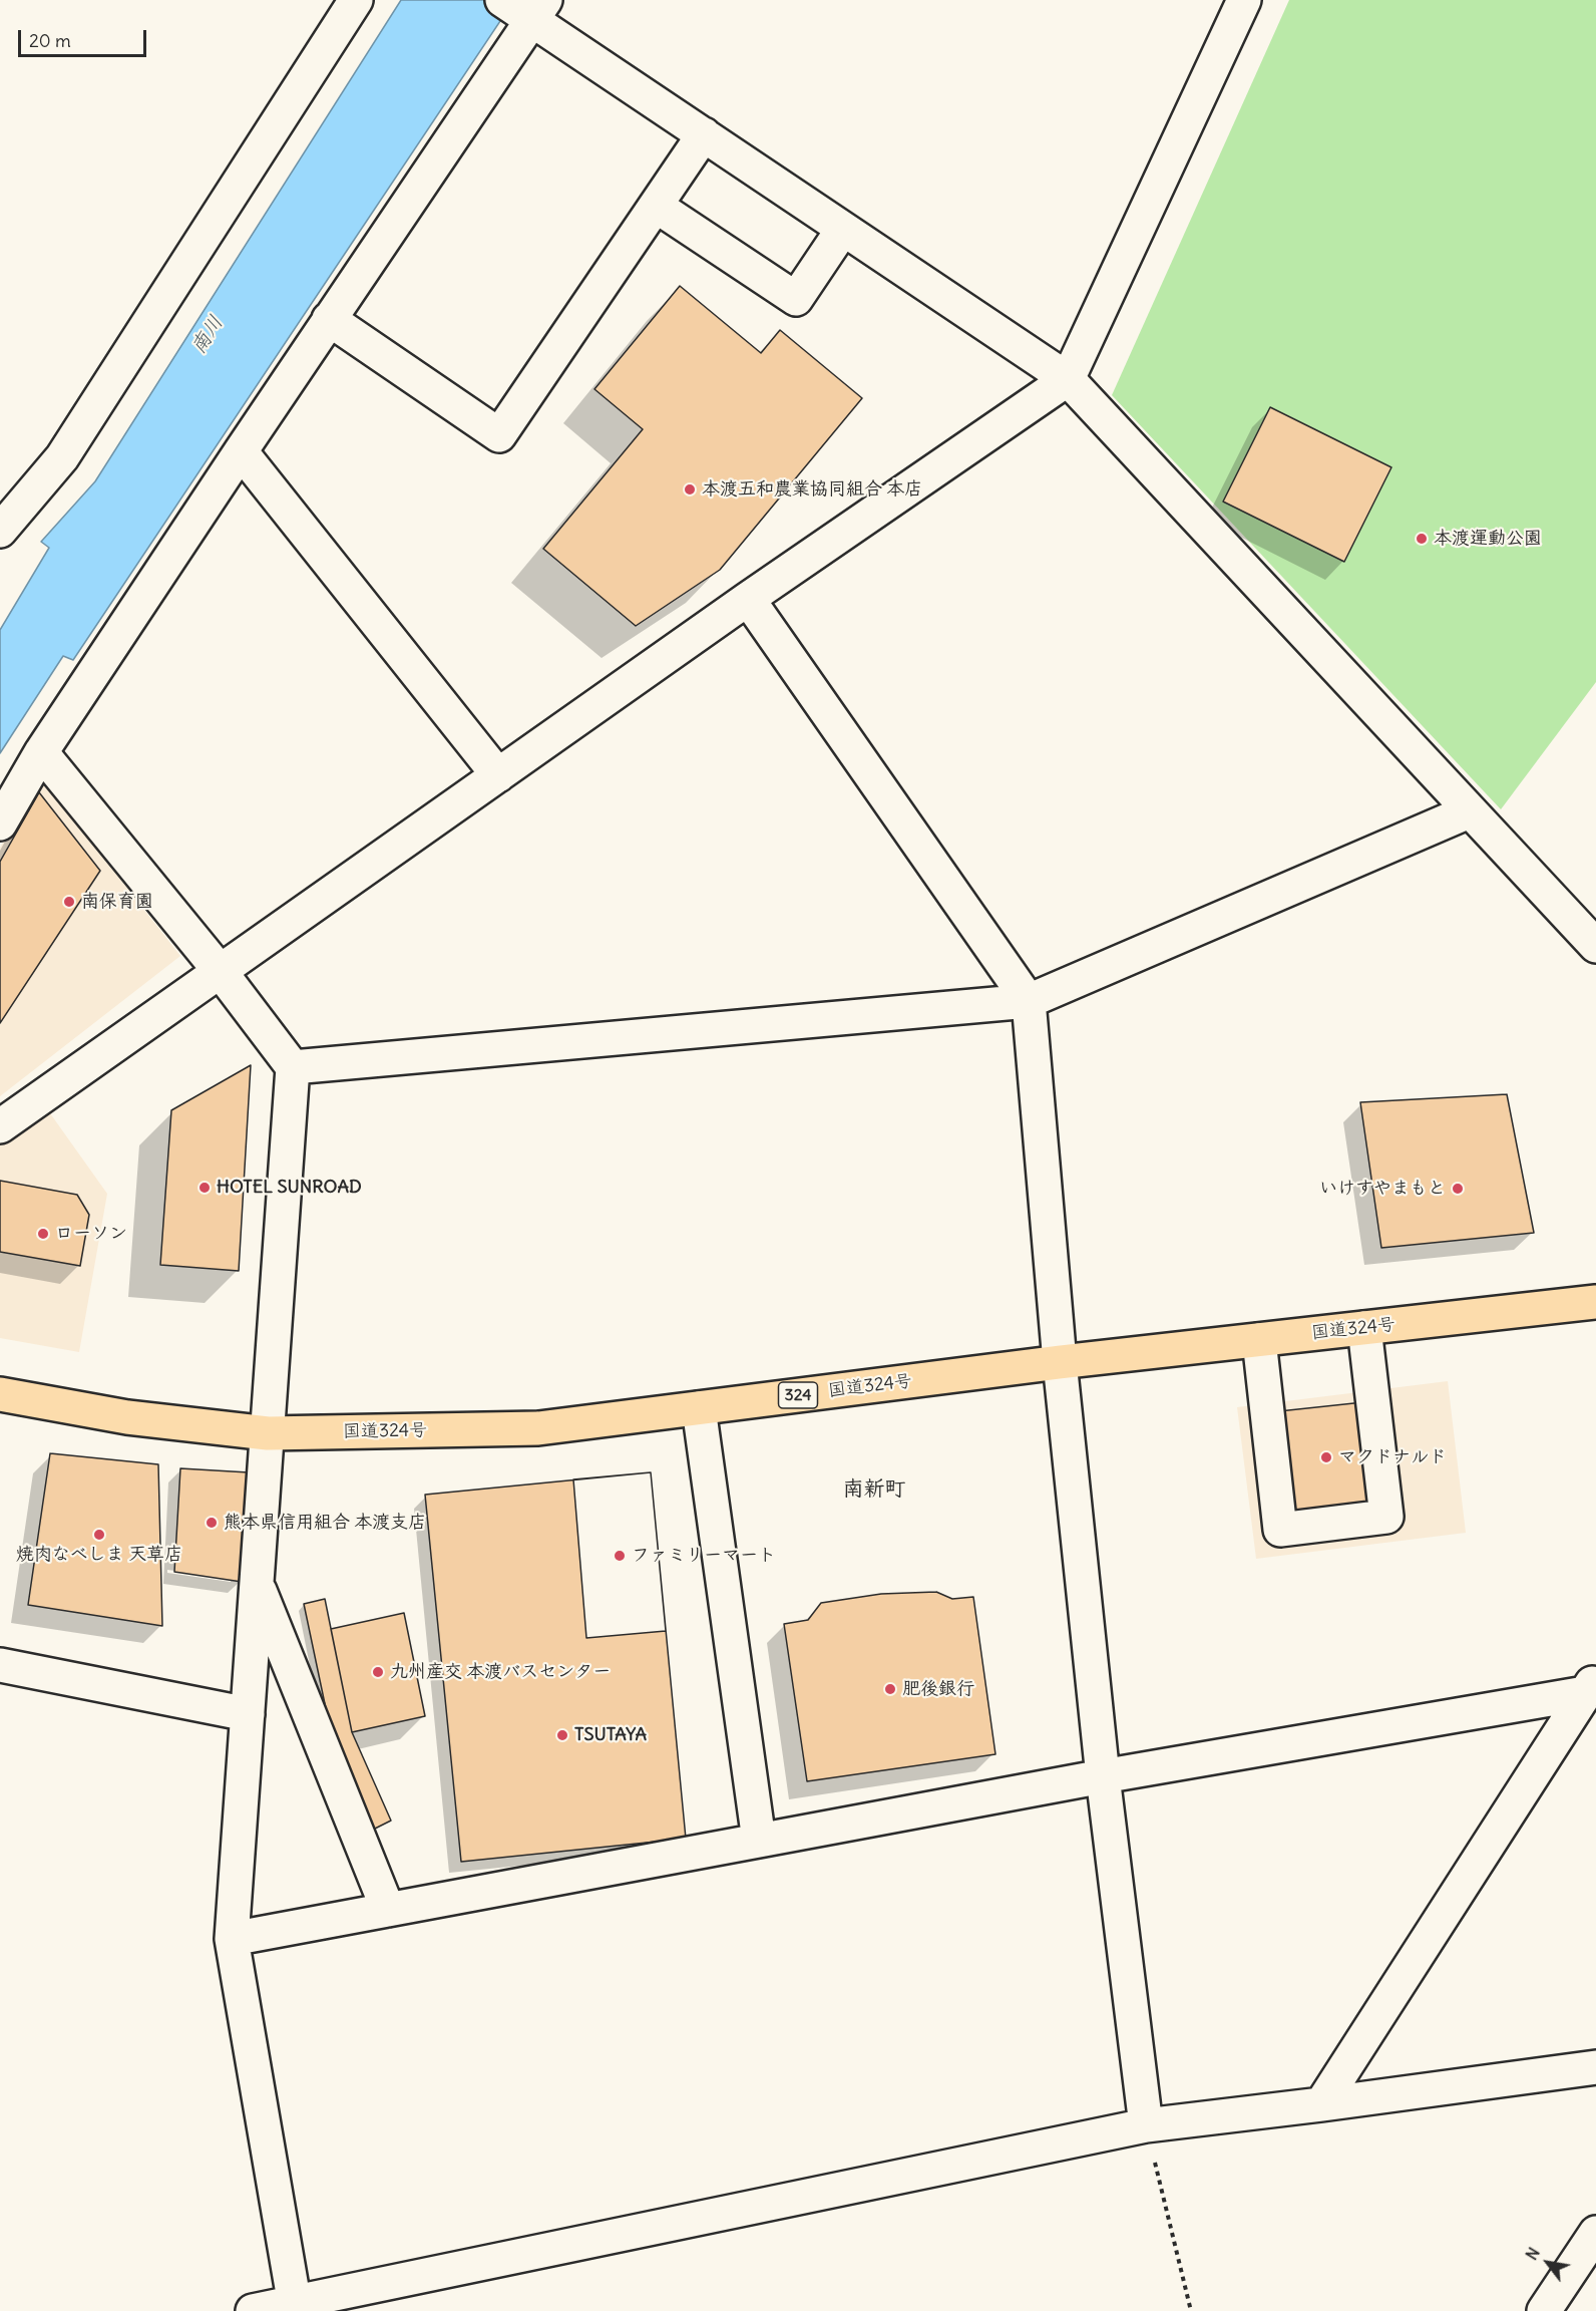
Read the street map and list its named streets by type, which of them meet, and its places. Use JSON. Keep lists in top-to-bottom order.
{
  "streets": {
    "highway": ["国道324号", "324"]
  },
  "districts": ["南新町"],
  "water": ["南川"],
  "places": [
    "本渡五和農業協同組合 本店",
    "本渡運動公園",
    "南保育園",
    "HOTEL SUNROAD",
    "いけすやまもと",
    "ローソン",
    "マクドナルド",
    "熊本県信用組合 本渡支店",
    "焼肉なべしま 天草店",
    "ファミリーマート",
    "九州産交 本渡バスセンター",
    "肥後銀行",
    "TSUTAYA"
  ],
  "scale_bar": "20 m",
  "north": "top left"
}
